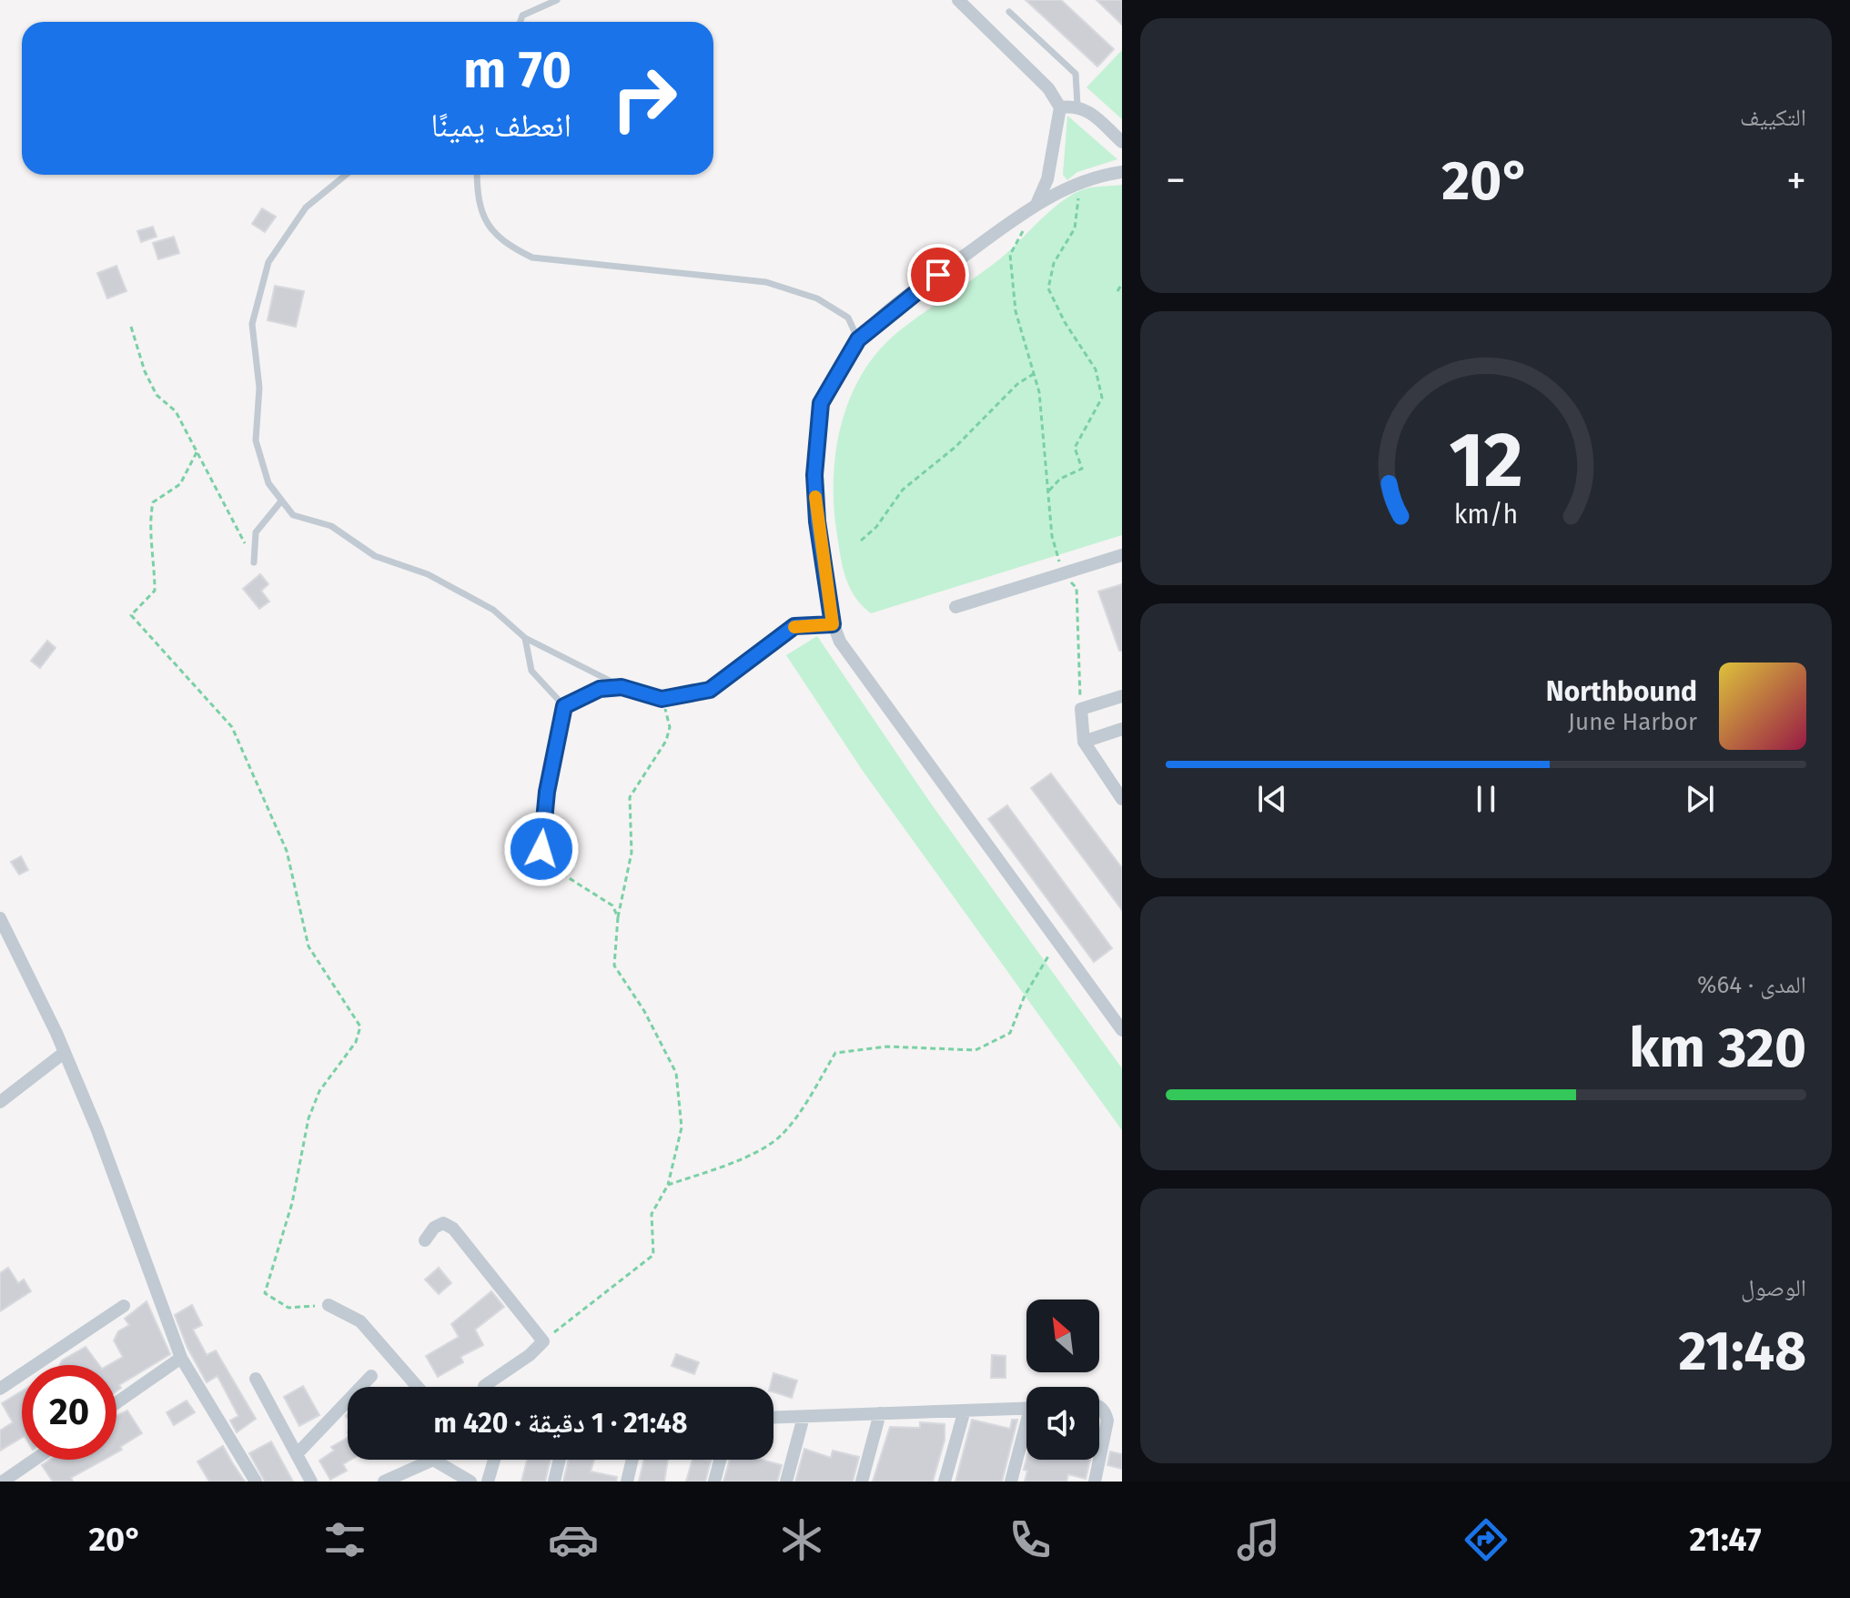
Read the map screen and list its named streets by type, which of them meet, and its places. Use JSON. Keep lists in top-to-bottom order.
{
  "north": "top left",
  "page": {
    "tile": [
      "التكييف",
      ["المدى · 64%", "320 km"],
      ["الوصول", "21:48"]
    ],
    "turn": ["70 m", "انعطف يمينًا"],
    "heat": ["−", "20°", "+"],
    "song": ["Northbound", "June Harbor"],
    "limit": "20",
    "trip": "21:48 · 1 دقيقة · 420 m",
    "tabs": ["21:47", "20°"],
    "gauge": ["12", "km/h"]
  }
}
